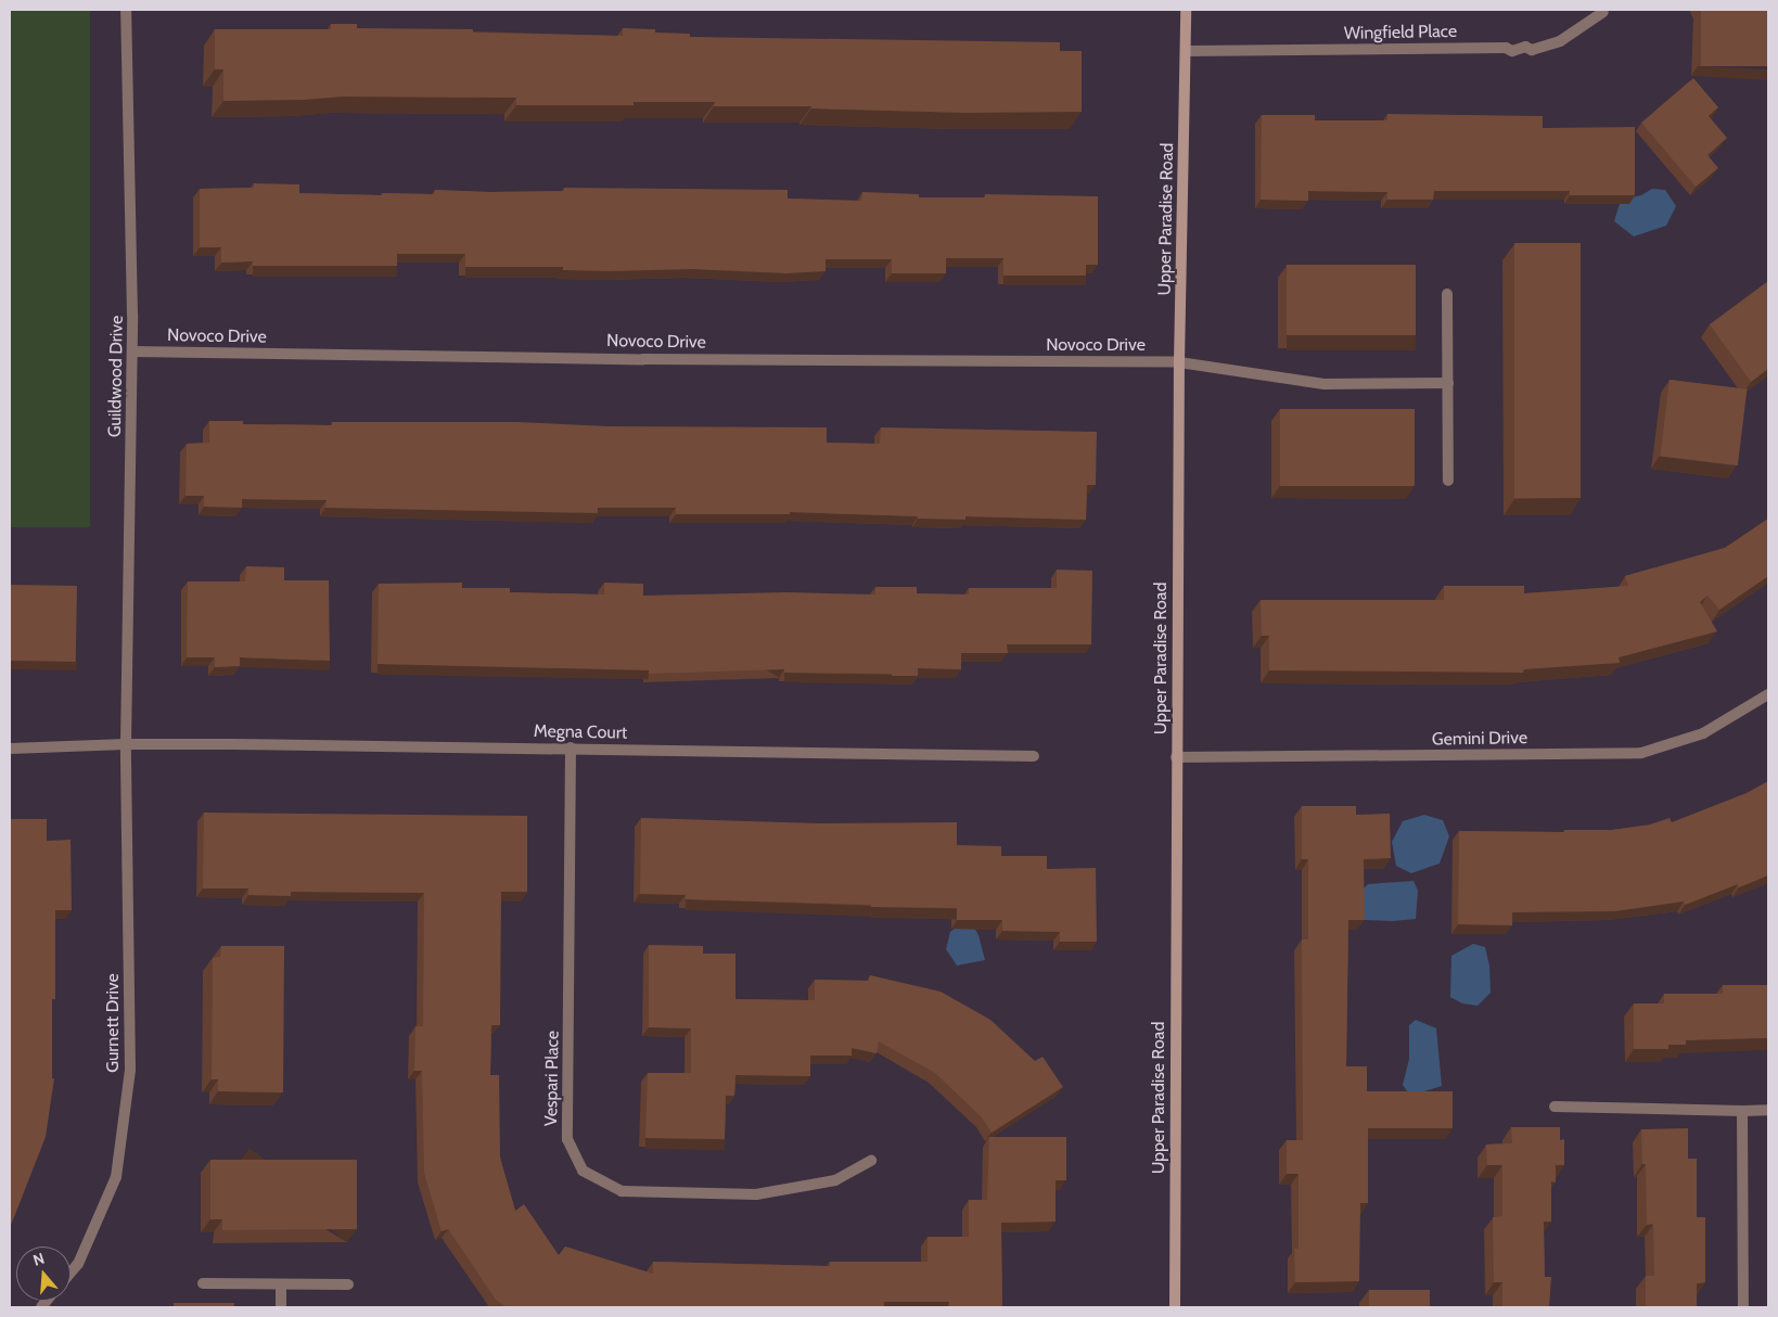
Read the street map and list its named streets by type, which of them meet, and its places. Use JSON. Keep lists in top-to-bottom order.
{
  "streets": {
    "main road": ["Upper Paradise Road"],
    "street": [
      "Wingfield Place",
      "Novoco Drive",
      "Guildwood Drive",
      "Megna Court",
      "Gemini Drive",
      "Gurnett Drive",
      "Vespari Place"
    ]
  },
  "crossings": [
    ["Wingfield Place", "Upper Paradise Road"],
    ["Upper Paradise Road", "Novoco Drive"],
    ["Upper Paradise Road", "Gemini Drive"],
    ["Novoco Drive", "Guildwood Drive"],
    ["Guildwood Drive", "Megna Court"],
    ["Guildwood Drive", "Gurnett Drive"],
    ["Megna Court", "Gurnett Drive"],
    ["Megna Court", "Vespari Place"]
  ],
  "north": "top"
}
